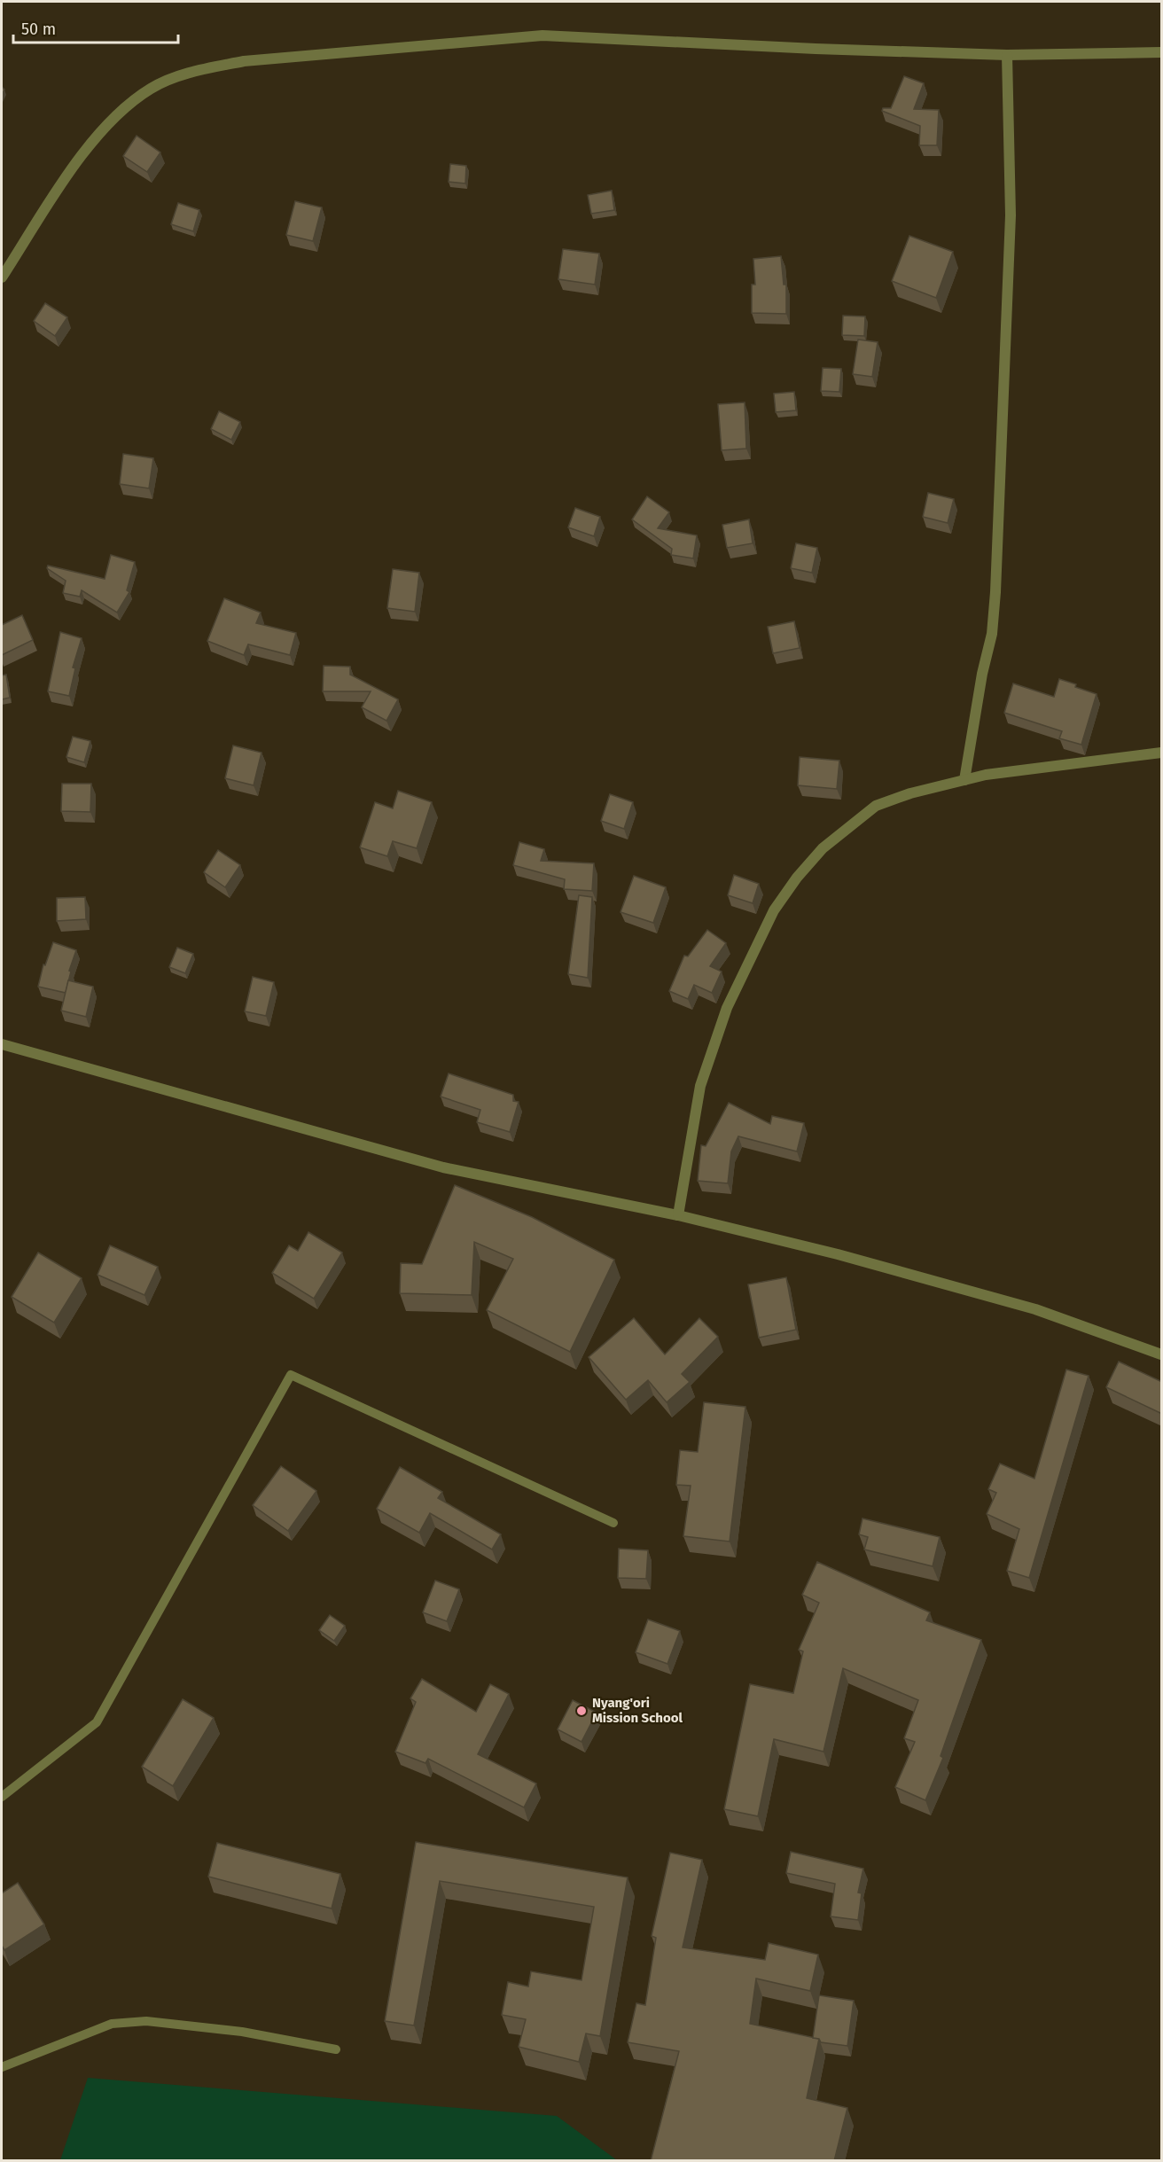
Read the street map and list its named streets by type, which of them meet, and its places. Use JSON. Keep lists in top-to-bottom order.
{
  "places": ["Nyang'ori Mission School"],
  "scale_bar": "50 m"
}
